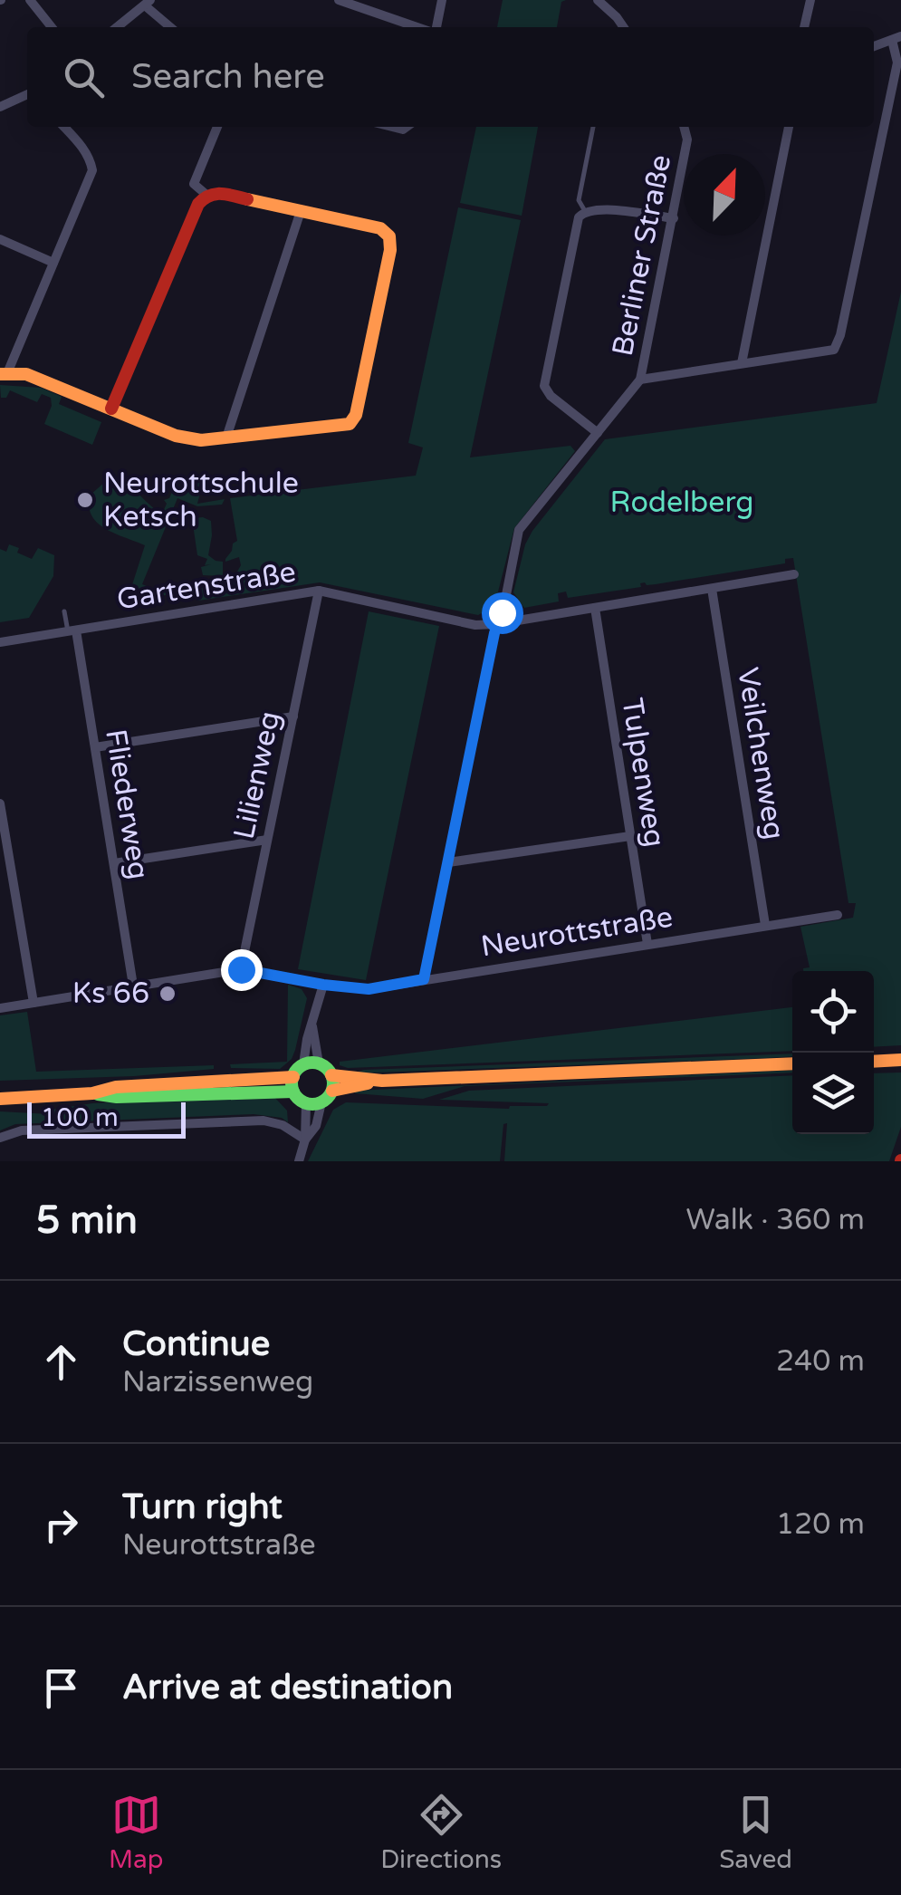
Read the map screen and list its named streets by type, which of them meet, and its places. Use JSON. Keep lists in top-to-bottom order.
{
  "streets": {
    "street": [
      "Berliner Straße",
      "Gartenstraße",
      "Veilchenweg",
      "Tulpenweg",
      "Lilienweg",
      "Fliederweg",
      "Neurottstraße"
    ]
  },
  "crossings": [
    ["Berliner Straße", "Gartenstraße"],
    ["Berliner Straße", "Neurottstraße"],
    ["Gartenstraße", "Veilchenweg"],
    ["Gartenstraße", "Tulpenweg"],
    ["Gartenstraße", "Lilienweg"],
    ["Gartenstraße", "Fliederweg"],
    ["Veilchenweg", "Neurottstraße"],
    ["Tulpenweg", "Neurottstraße"],
    ["Lilienweg", "Neurottstraße"],
    ["Fliederweg", "Neurottstraße"]
  ],
  "parks": ["Rodelberg"],
  "places": ["Neurottschule Ketsch", "Ks 66"],
  "scale_bar": "100 m",
  "north": "top right",
  "page": {
    "search": "Search here",
    "scale": "100 m",
    "heading": ["5 min", "Walk · 360 m"],
    "list": [
      ["Continue", "Narzissenweg", "240 m"],
      ["Turn right", "Neurottstraße", "120 m"],
      "Arrive at destination"
    ],
    "nav": ["Map", "Directions", "Saved"]
  }
}
